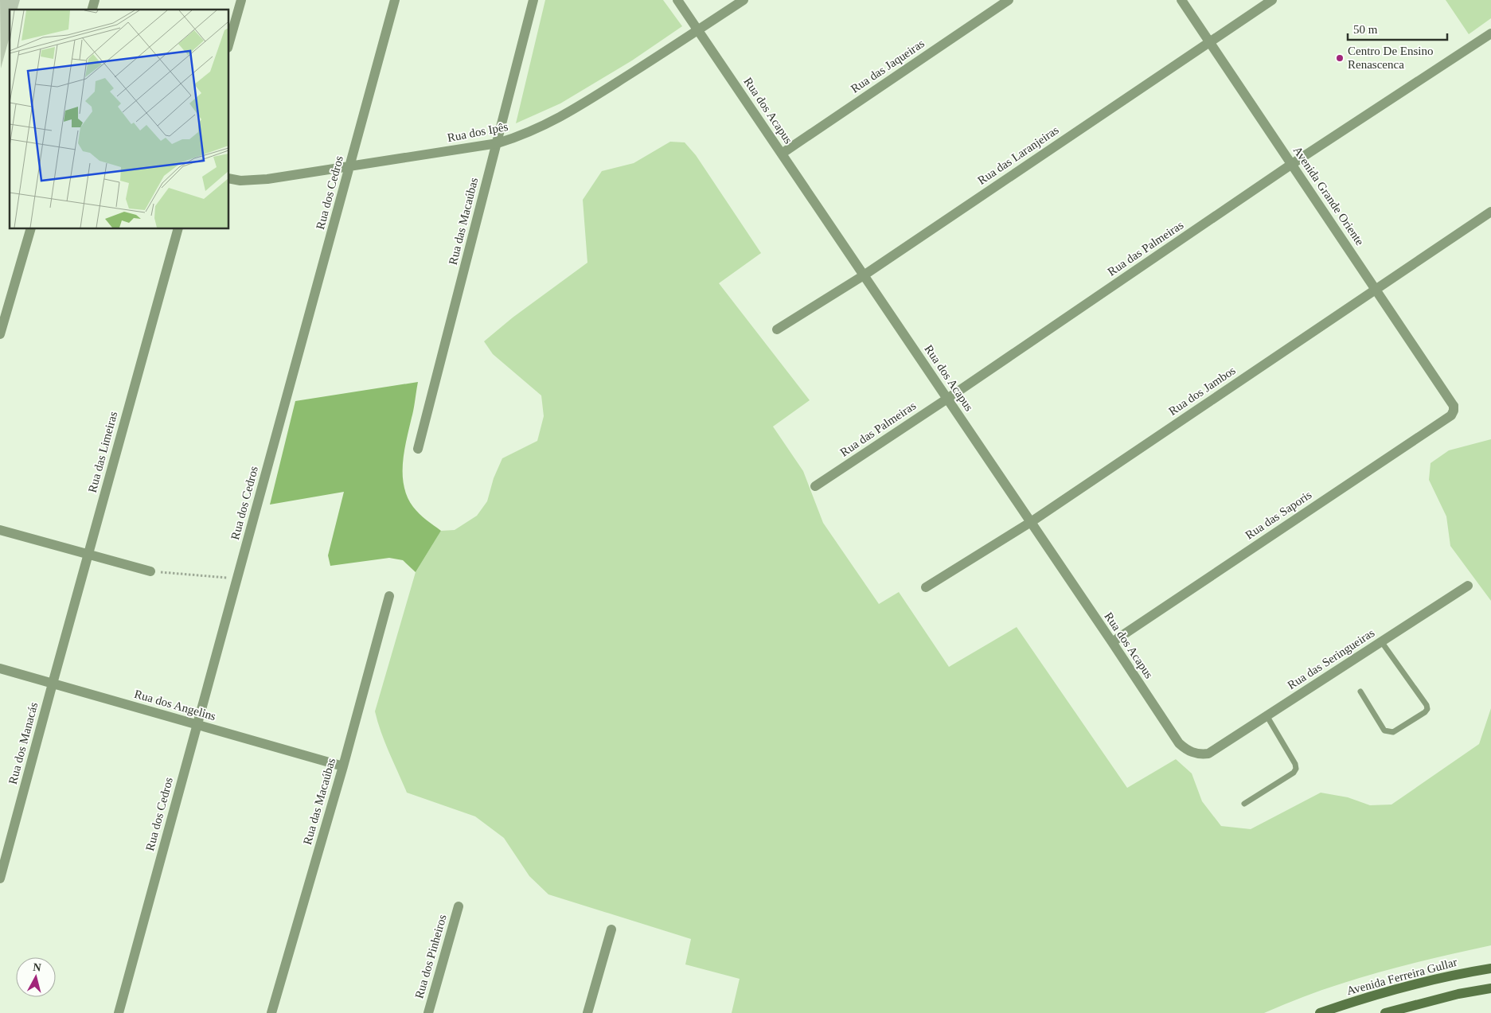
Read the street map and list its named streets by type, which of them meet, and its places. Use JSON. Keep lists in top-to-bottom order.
{
  "streets": {
    "main road": ["Avenida Ferreira Gullar"],
    "street": [
      "Rua das Jaqueiras",
      "Rua dos Acapus",
      "Rua dos Ipês",
      "Rua das Laranjeiras",
      "Rua dos Cedros",
      "Avenida Grande Oriente",
      "Rua das Macaúbas",
      "Rua das Palmeiras",
      "Rua dos Jambos",
      "Rua das Limeiras",
      "Rua das Saporis",
      "Rua das Seringueiras",
      "Rua dos Angelins",
      "Rua dos Manacás",
      "Rua dos Pinheiros"
    ]
  },
  "crossings": [
    ["Rua das Jaqueiras", "Rua dos Acapus"],
    ["Rua dos Acapus", "Rua dos Ipês"],
    ["Rua dos Acapus", "Rua das Laranjeiras"],
    ["Rua dos Acapus", "Rua das Palmeiras"],
    ["Rua dos Acapus", "Rua dos Jambos"],
    ["Rua dos Acapus", "Rua das Saporis"],
    ["Rua dos Acapus", "Rua das Seringueiras"],
    ["Rua dos Ipês", "Rua dos Cedros"],
    ["Rua dos Ipês", "Rua das Macaúbas"],
    ["Rua das Laranjeiras", "Avenida Grande Oriente"],
    ["Rua dos Cedros", "Rua dos Angelins"],
    ["Avenida Grande Oriente", "Rua das Palmeiras"],
    ["Avenida Grande Oriente", "Rua dos Jambos"],
    ["Avenida Grande Oriente", "Rua das Saporis"],
    ["Rua das Macaúbas", "Rua dos Angelins"],
    ["Rua das Limeiras", "Rua dos Angelins"],
    ["Rua das Limeiras", "Rua dos Manacás"],
    ["Rua dos Angelins", "Rua dos Manacás"]
  ],
  "places": ["Centro De Ensino Renascenca"],
  "scale_bar": "50 m",
  "north": "top"
}
